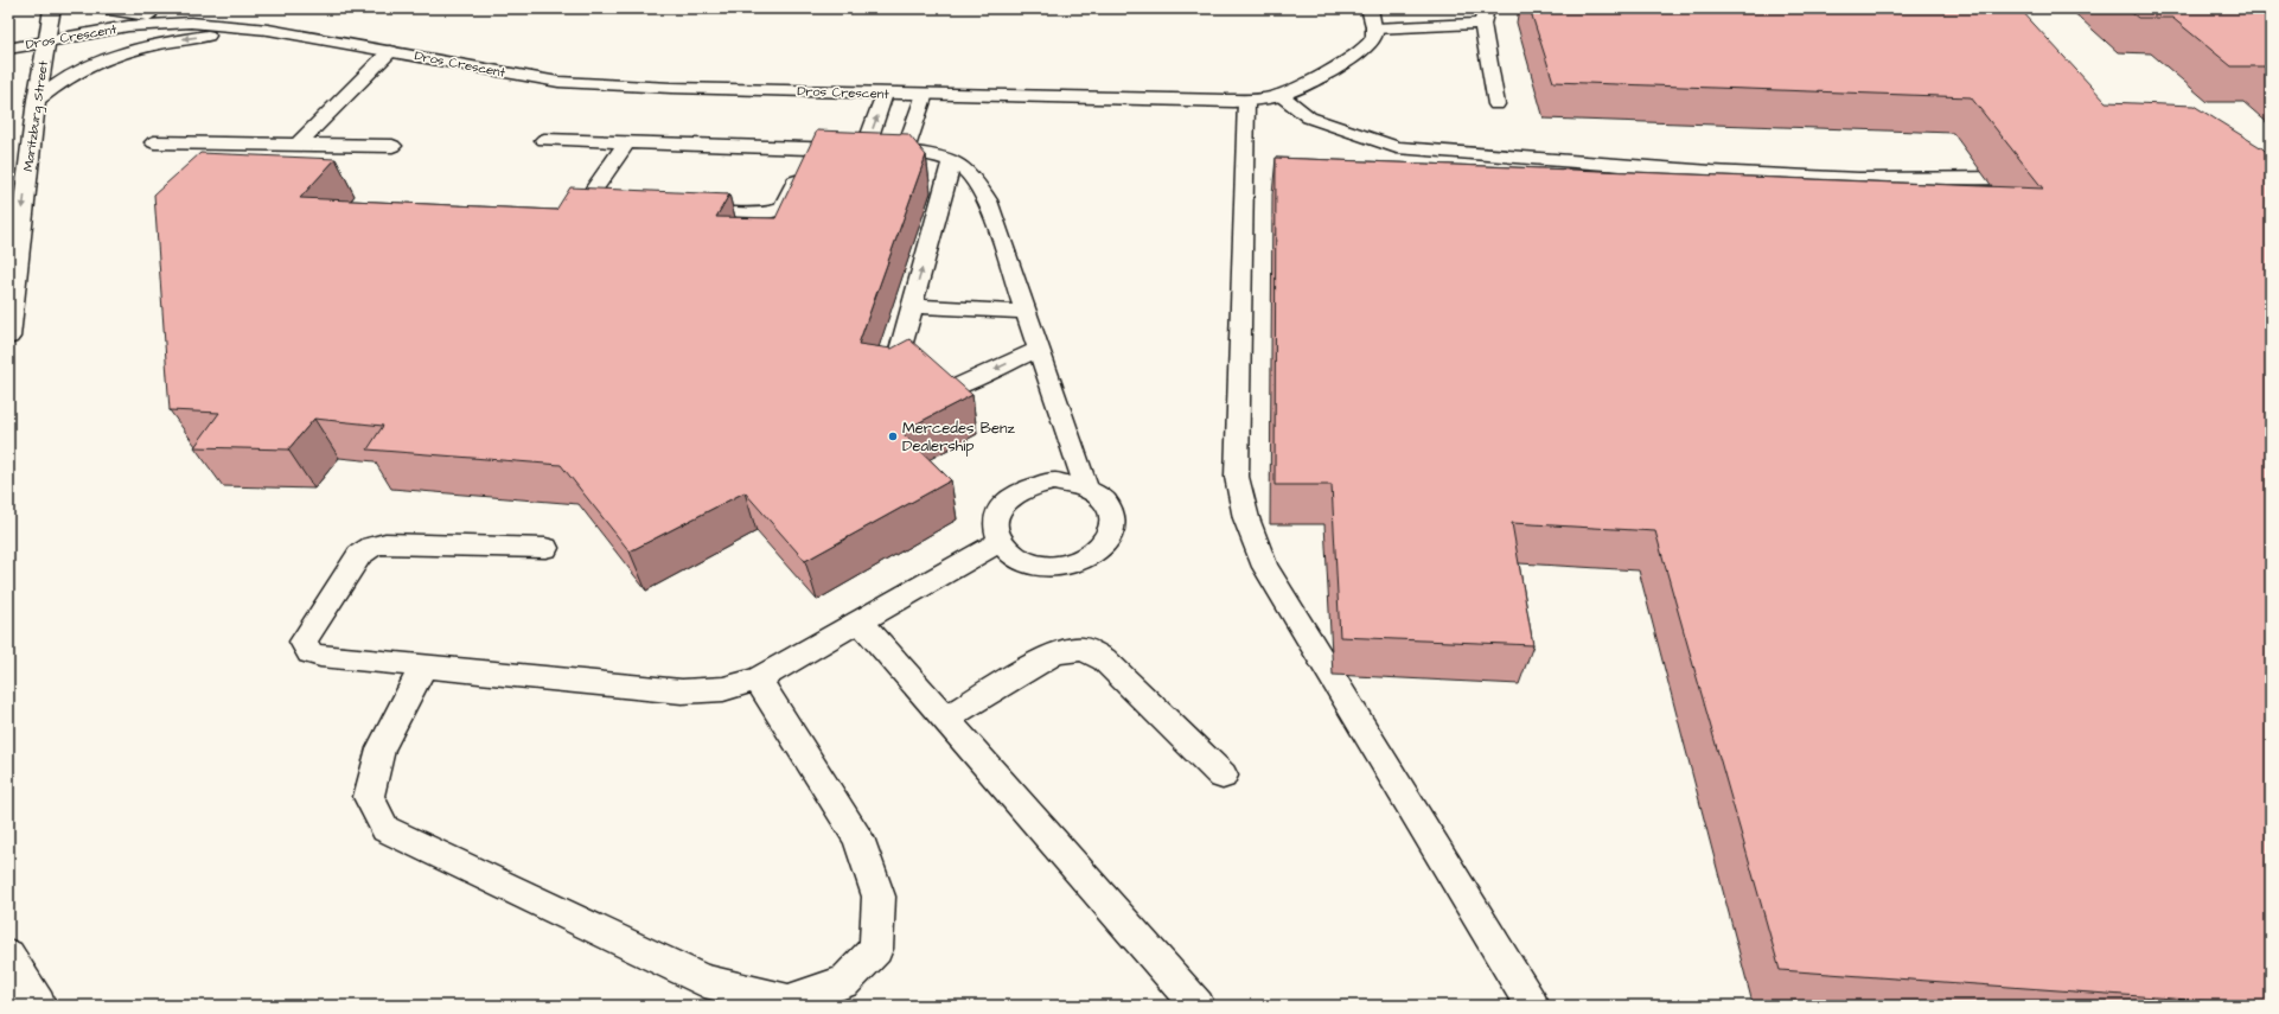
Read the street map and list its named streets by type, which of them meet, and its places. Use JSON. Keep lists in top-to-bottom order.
{
  "streets": {
    "main road": ["Dros Crescent", "Maritzburg Street"]
  },
  "crossings": [
    ["Dros Crescent", "Maritzburg Street"]
  ],
  "one_way": ["Maritzburg Street"],
  "places": ["Mercedes Benz Dealership"]
}
